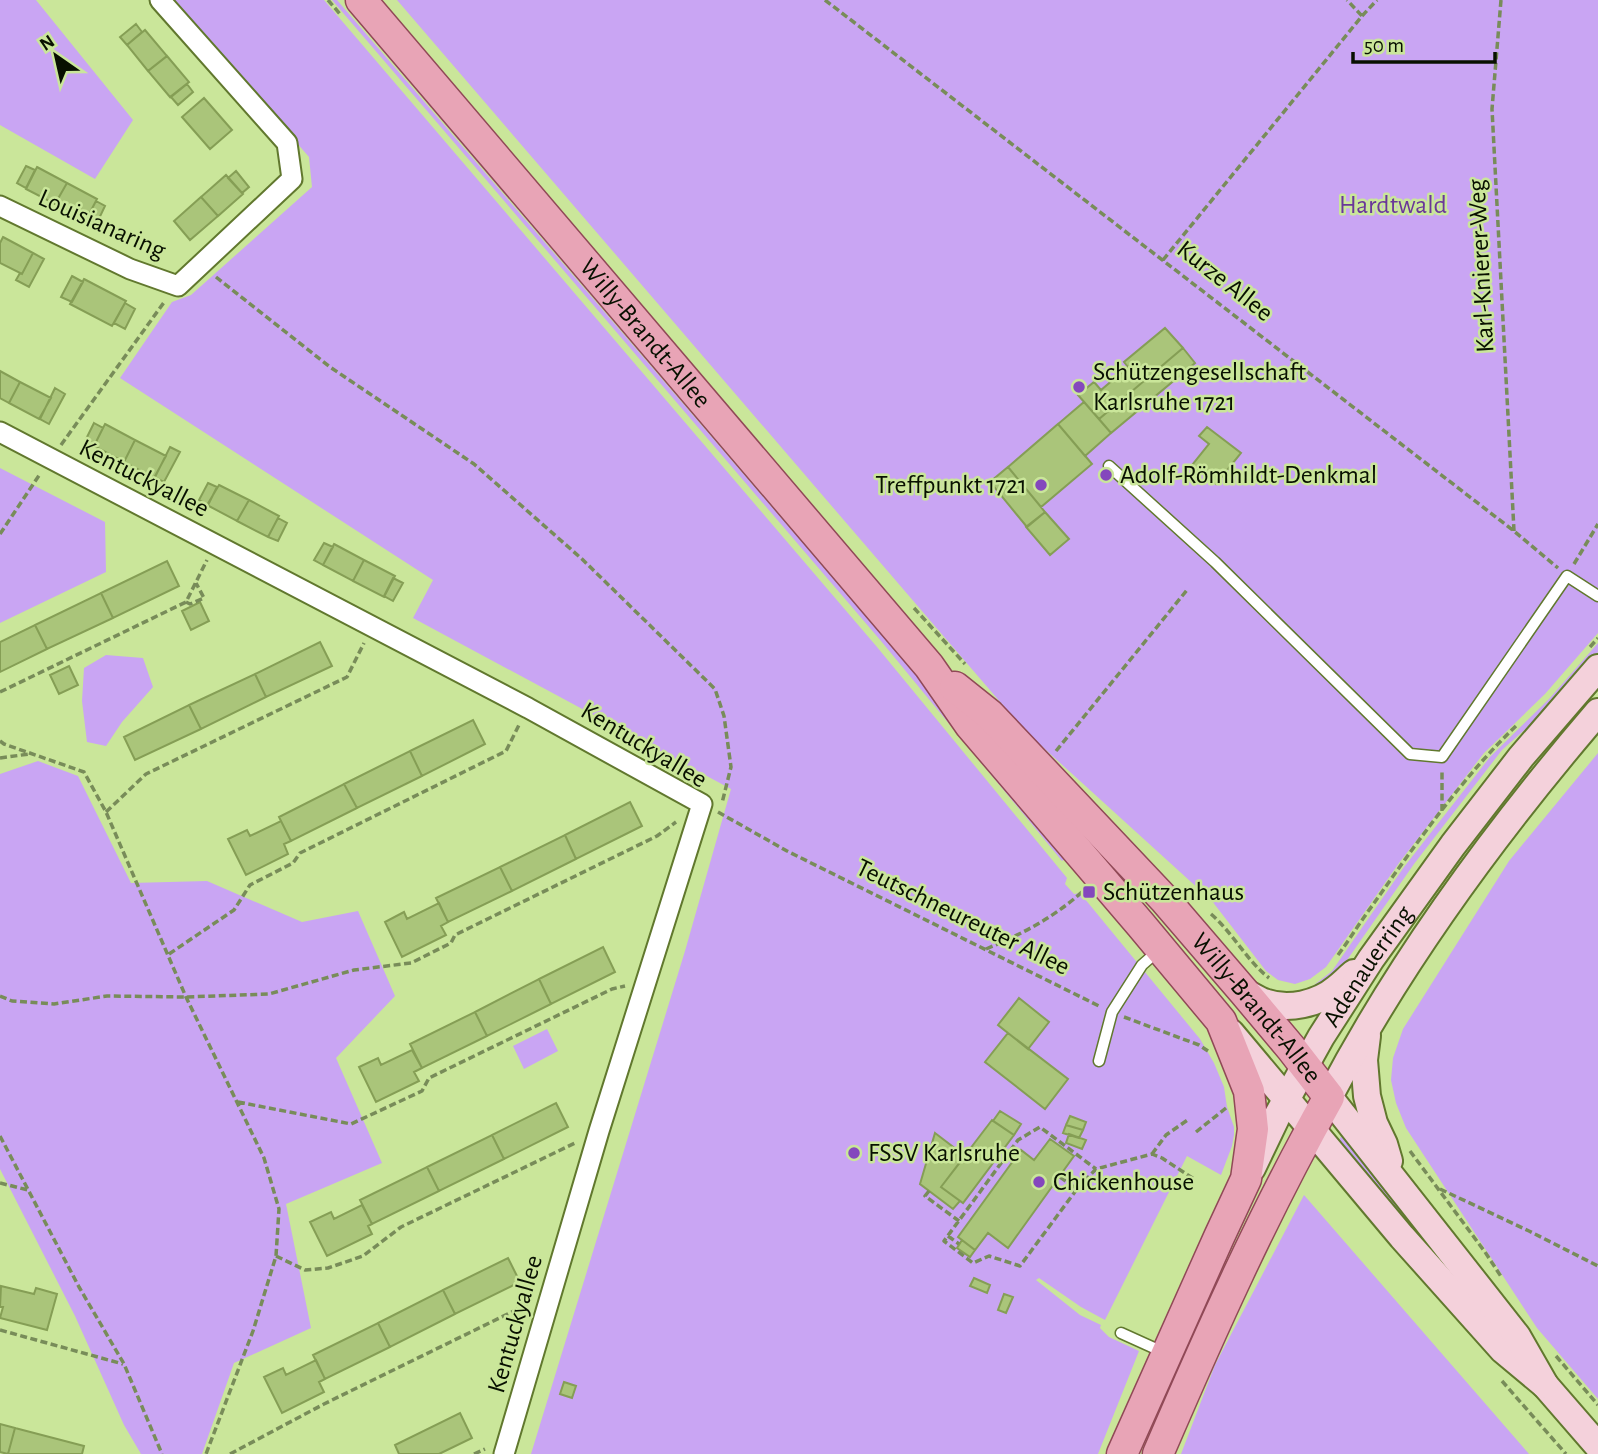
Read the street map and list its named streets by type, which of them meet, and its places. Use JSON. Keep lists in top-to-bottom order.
{
  "streets": {
    "main road": ["Willy-Brandt-Allee", "Adenauerring"],
    "street": ["Louisianaring", "Kentuckyallee"],
    "path": ["Karl-Knierer-Weg", "Kurze Allee", "Teutschneureuter Allee"]
  },
  "crossings": [
    ["Karl-Knierer-Weg", "Kurze Allee"],
    ["Willy-Brandt-Allee", "Adenauerring"],
    ["Kentuckyallee", "Teutschneureuter Allee"]
  ],
  "parks": ["Hardtwald"],
  "places": {
    "other": [
      "Schützengesellschaft Karlsruhe 1721",
      "Adolf-Römhildt-Denkmal",
      "Treffpunkt 1721",
      "FSSV Karlsruhe",
      "Chickenhouse"
    ],
    "transit": ["Schützenhaus"]
  },
  "scale_bar": "50 m",
  "north": "top left"
}
